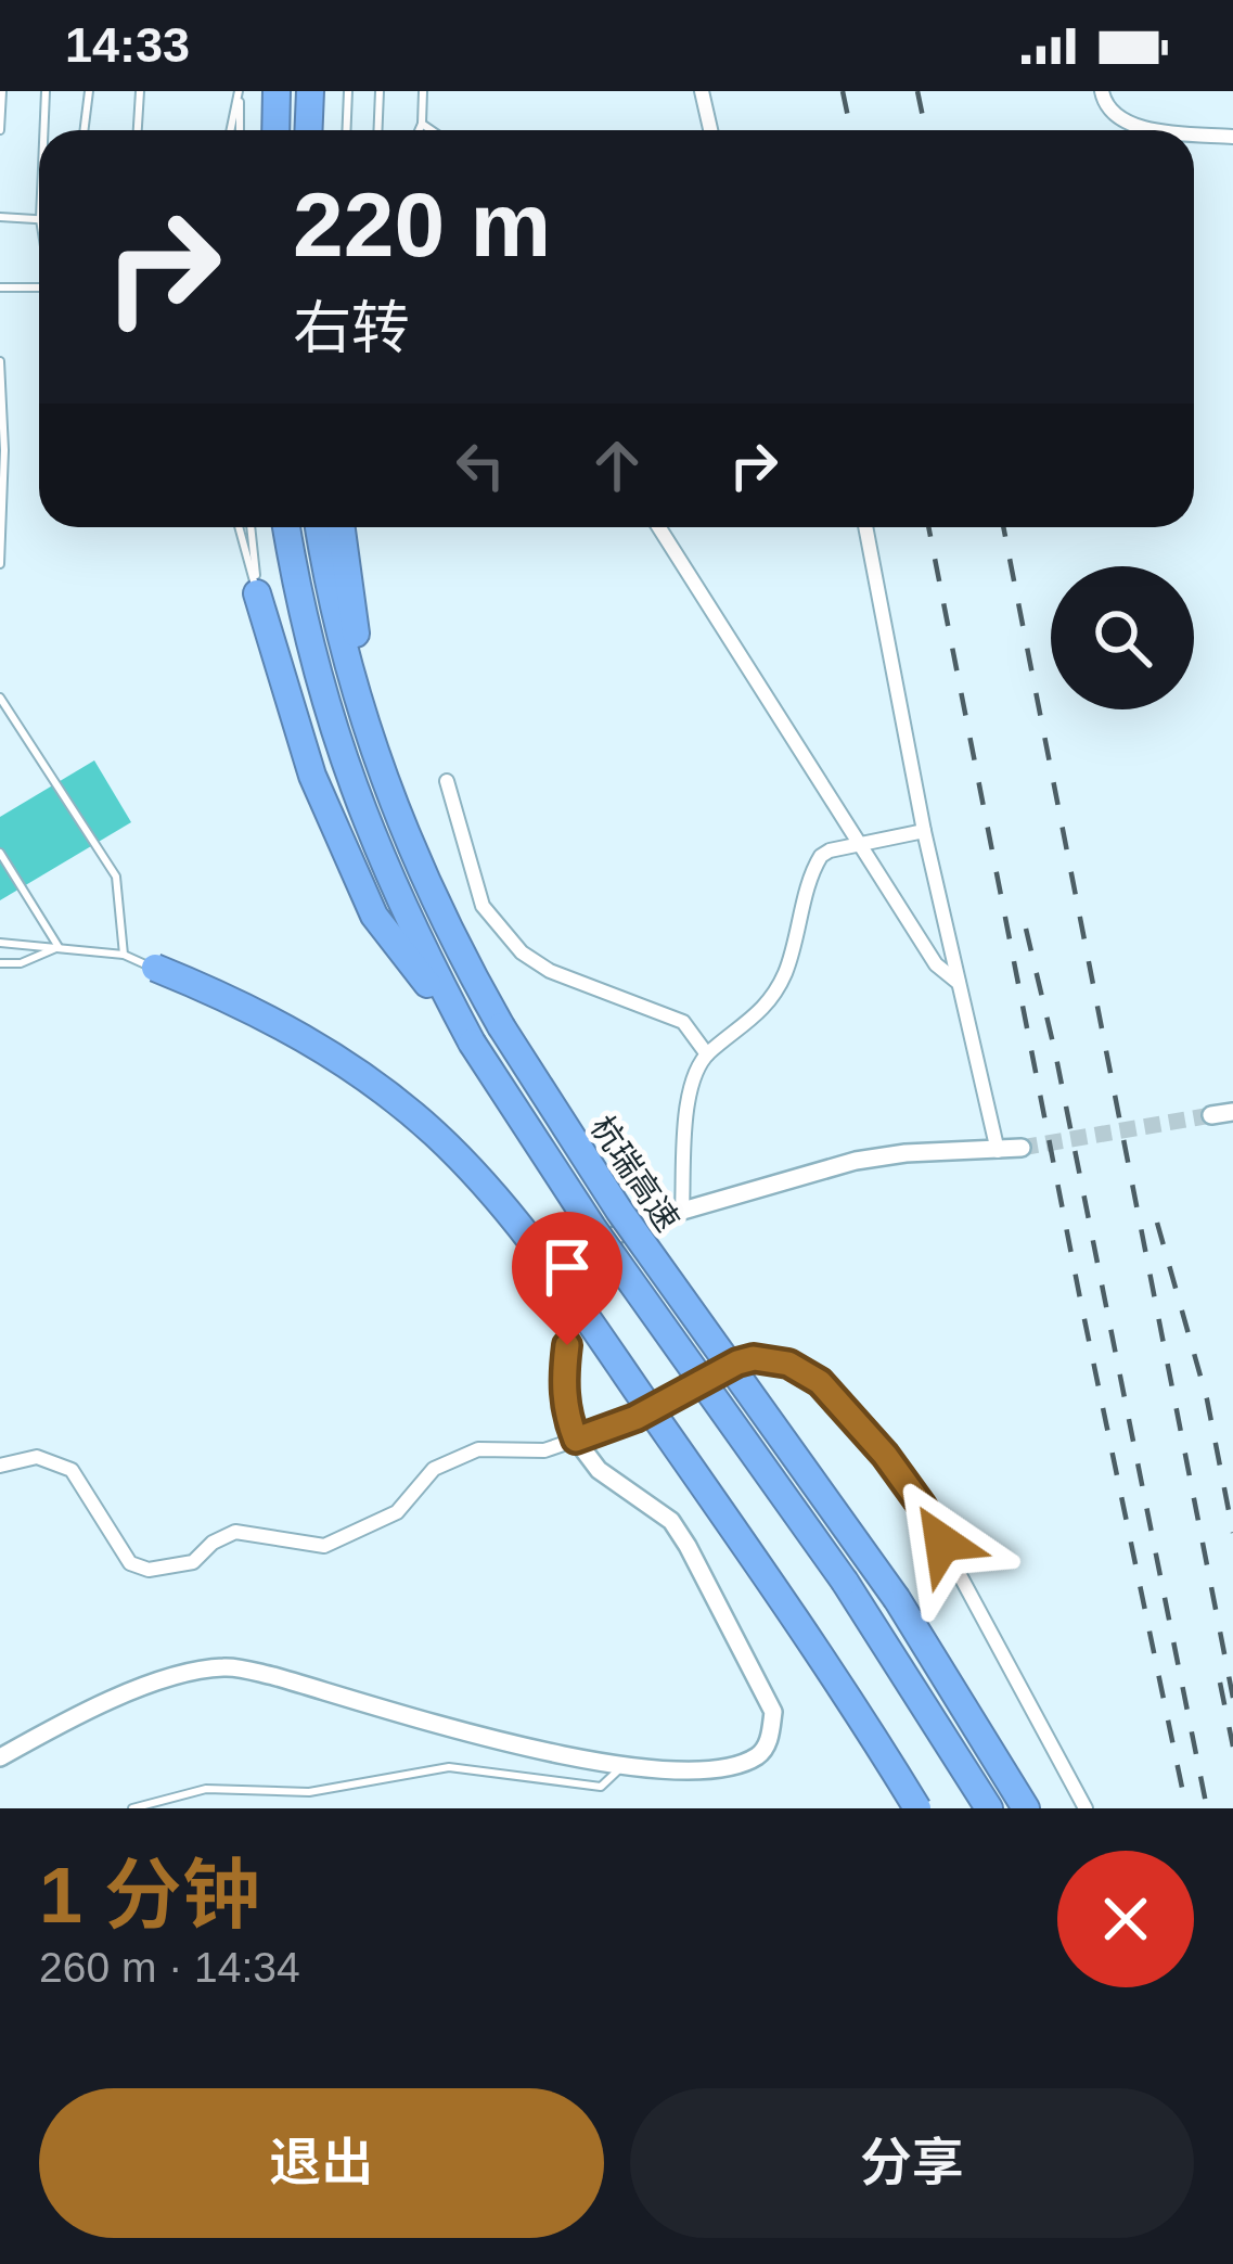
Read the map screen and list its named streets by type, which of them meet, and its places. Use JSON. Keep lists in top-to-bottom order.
{
  "streets": {
    "highway": ["杭瑞高速"]
  },
  "page": {
    "status": "14:33",
    "turn": ["220 m", "右转"],
    "heading": ["1 分钟", "260 m · 14:34"],
    "buttons": ["退出", "分享"]
  }
}
